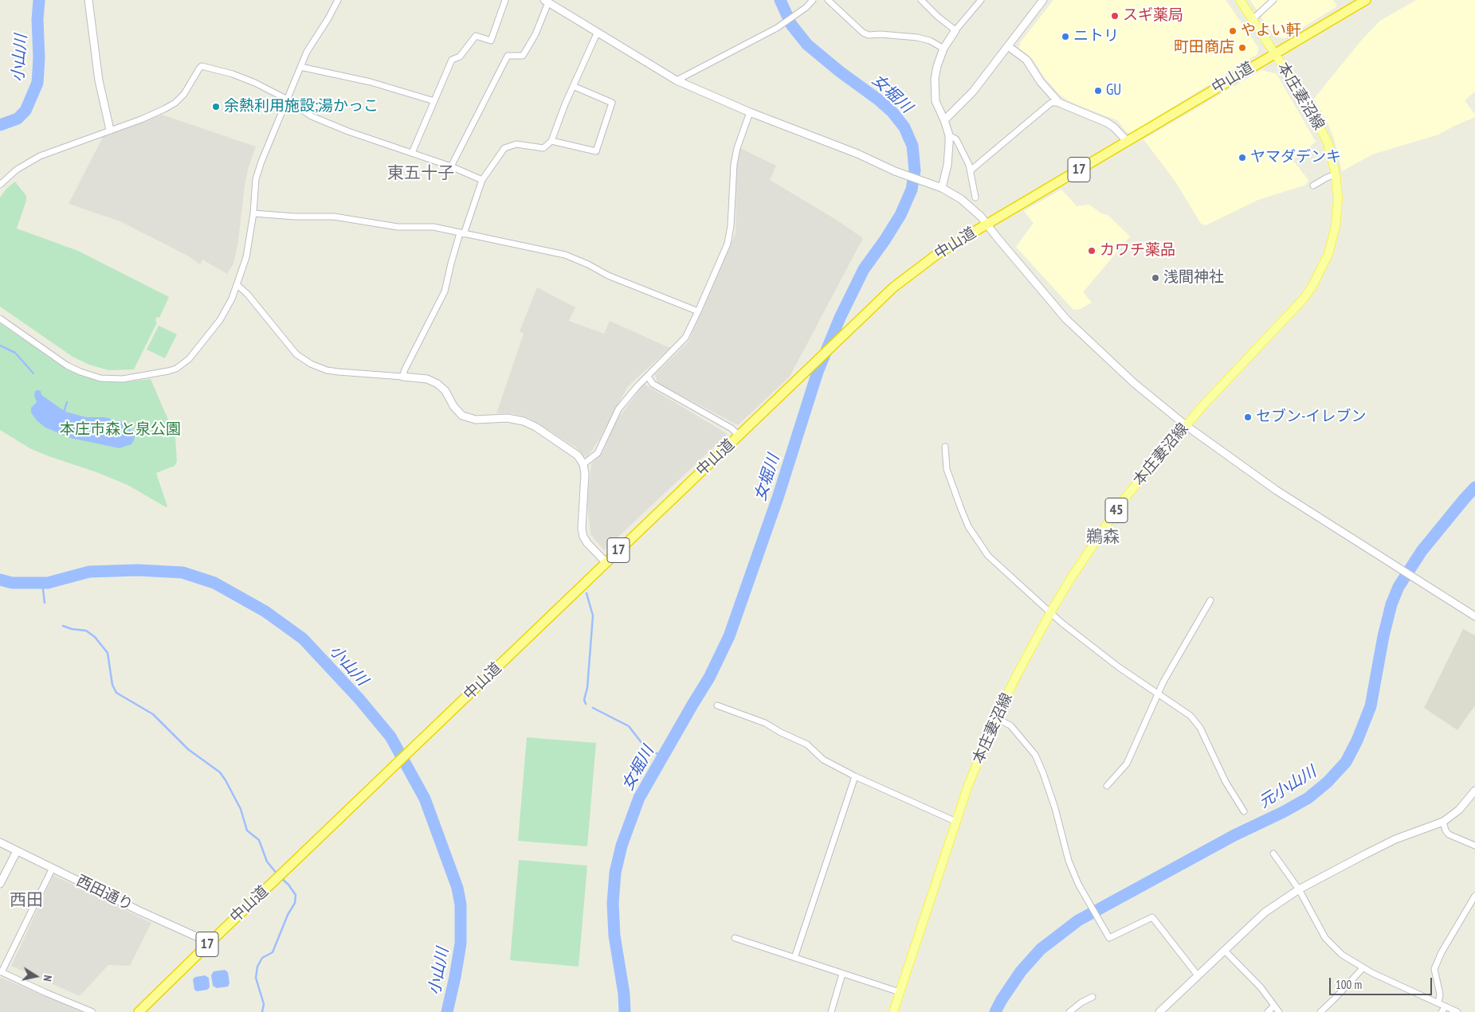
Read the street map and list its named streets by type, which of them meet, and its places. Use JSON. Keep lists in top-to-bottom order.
{
  "streets": {
    "highway": ["中山道", "17"],
    "main road": ["本庄妻沼線", "45"],
    "street": ["西田通り"]
  },
  "crossings": [
    ["中山道", "本庄妻沼線"],
    ["中山道", "西田通り"]
  ],
  "districts": ["東五十子", "鵜森", "西田"],
  "water": ["小山川", "女堀川", "元小山川"],
  "parks": ["本庄市森と泉公園"],
  "places": [
    "スギ薬局",
    "やよい軒",
    "ニトリ",
    "町田商店",
    "GU",
    "余熱利用施設;湯かっこ",
    "ヤマダデンキ",
    "カワチ薬品",
    "浅間神社",
    "セブン-イレブン"
  ],
  "scale_bar": "100 m",
  "north": "right"
}
